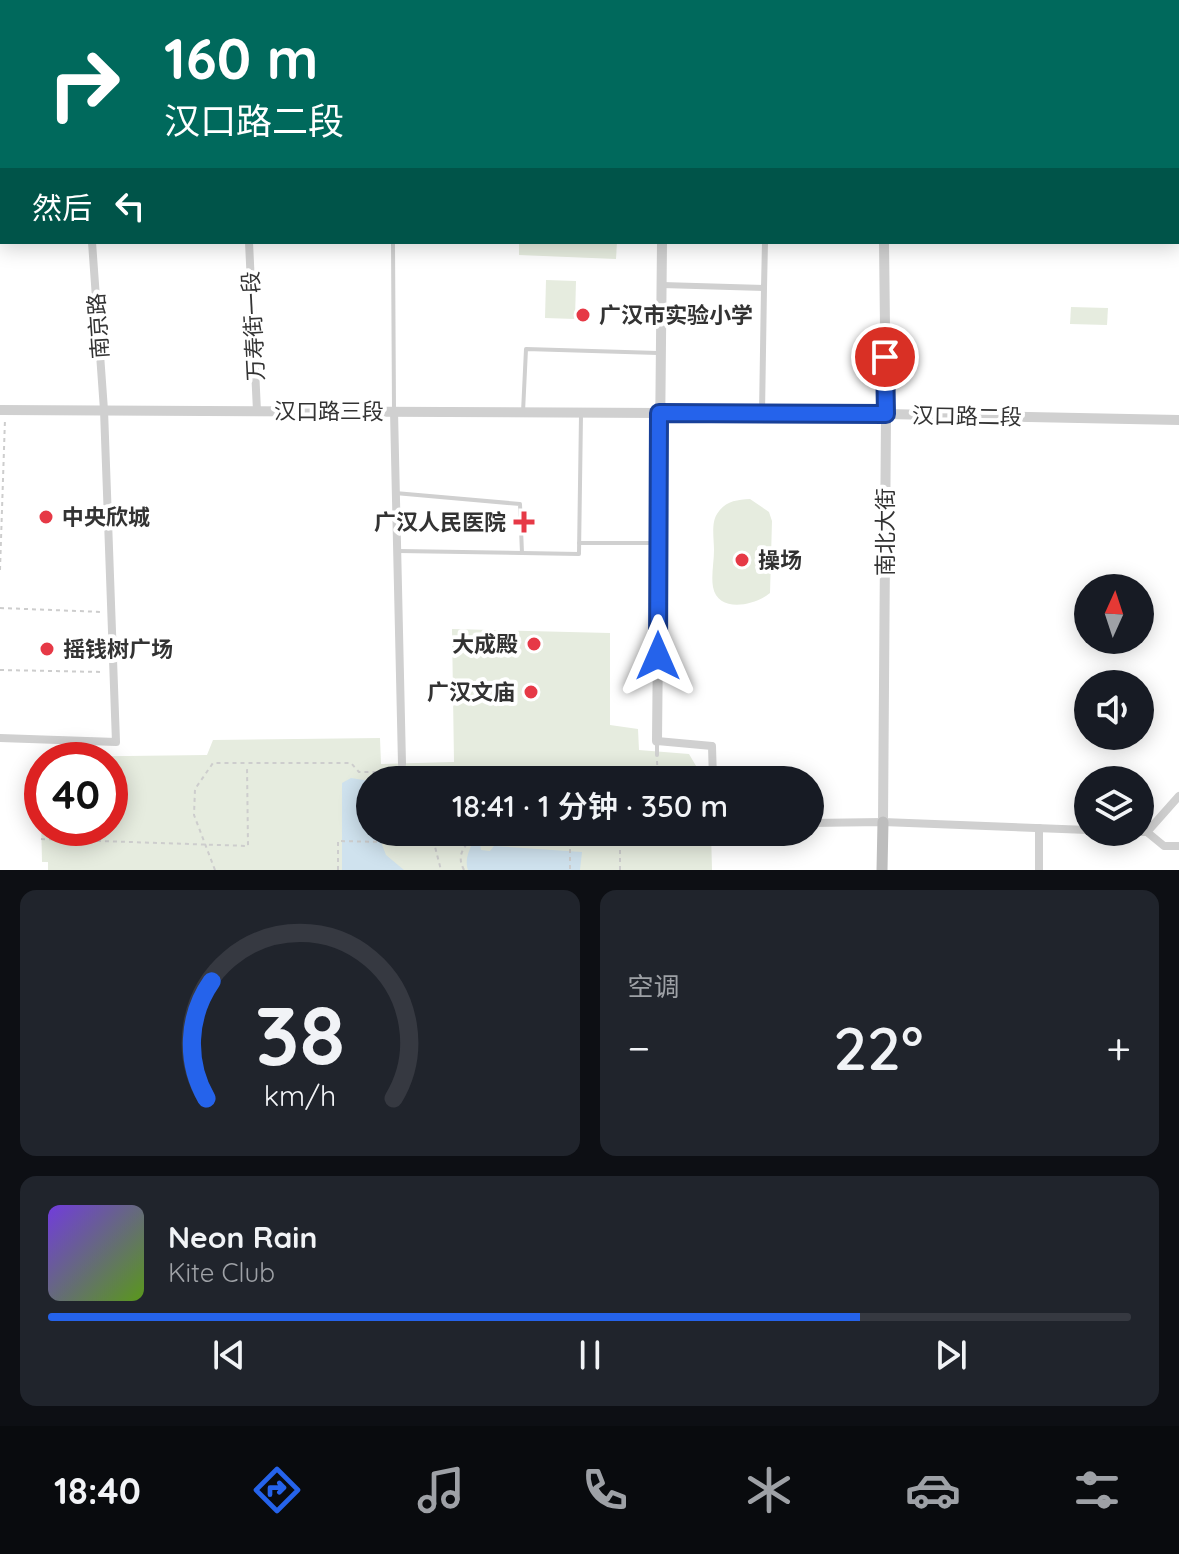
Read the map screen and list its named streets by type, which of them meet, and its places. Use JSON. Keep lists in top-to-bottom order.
{
  "streets": {
    "street": [
      "南京路",
      "万寿街一段",
      "汉口路三段",
      "汉口路二段",
      "南北大街"
    ]
  },
  "crossings": [
    ["南京路", "汉口路三段"],
    ["万寿街一段", "汉口路三段"],
    ["汉口路三段", "汉口路二段"],
    ["汉口路二段", "南北大街"]
  ],
  "places": {
    "other": [
      "广汉市实验小学",
      "中央欣城",
      "操场",
      "大成殿",
      "摇钱树广场",
      "广汉文庙"
    ],
    "health": ["广汉人民医院"]
  },
  "north": "top",
  "page": {
    "turn": ["160 m", "汉口路二段"],
    "then": "然后",
    "limit": "40",
    "trip": "18:41 · 1 分钟 · 350 m",
    "tile": "空调",
    "heat": ["−", "22°", "+"],
    "song": ["Neon Rain", "Kite Club"],
    "tabs": "18:40",
    "gauge": ["38", "km/h"]
  }
}
